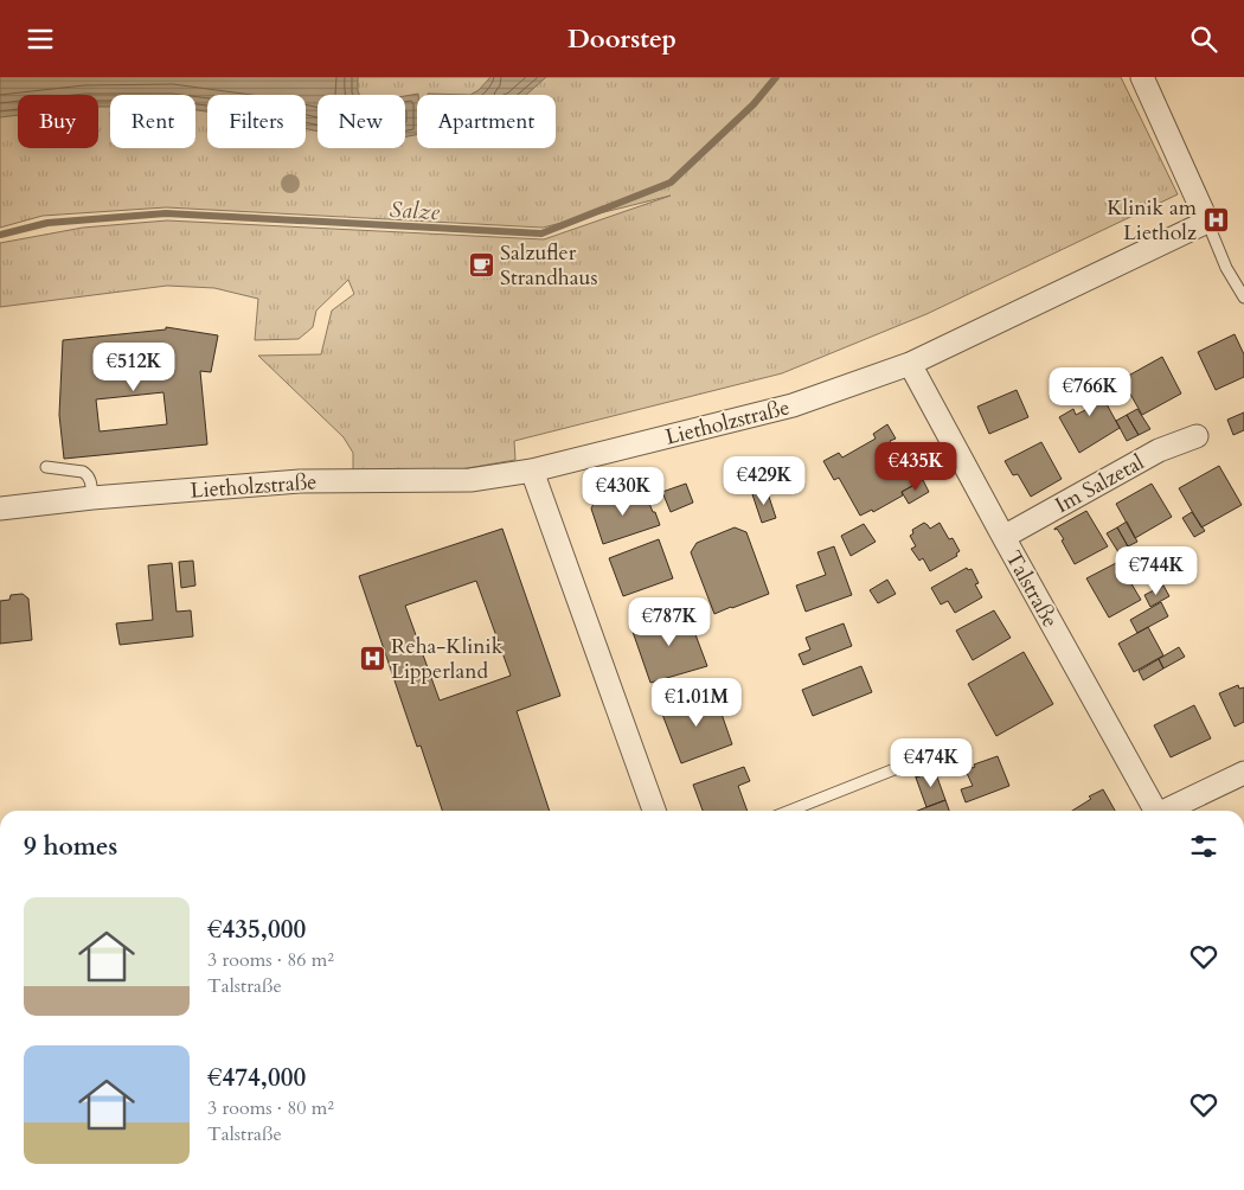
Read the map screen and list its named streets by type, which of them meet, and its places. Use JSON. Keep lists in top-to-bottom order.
{
  "streets": {
    "street": ["Lietholzstraße", "Im Salzetal", "Talstraße"]
  },
  "crossings": [
    ["Lietholzstraße", "Talstraße"],
    ["Im Salzetal", "Talstraße"]
  ],
  "water": ["Salze"],
  "places": {
    "hospital": ["Klinik am Lietholz", "Reha-Klinik Lipperland"],
    "cafe": ["Salzufler Strandhaus"]
  },
  "page": {
    "header": "Doorstep",
    "chip": [
      "Buy",
      "Rent",
      "Filters",
      "New",
      "Apartment"
    ],
    "price": [
      "€512K",
      "€766K",
      "€435K",
      "€429K",
      "€430K",
      "€744K",
      "€787K",
      "€1.01M",
      "€474K"
    ],
    "heading": "9 homes",
    "list": [
      {
        "name": "€435,000",
        "note": "3 rooms · 86 m² · Talstraße"
      },
      {
        "name": "€474,000",
        "note": "3 rooms · 80 m² · Talstraße"
      }
    ]
  }
}
